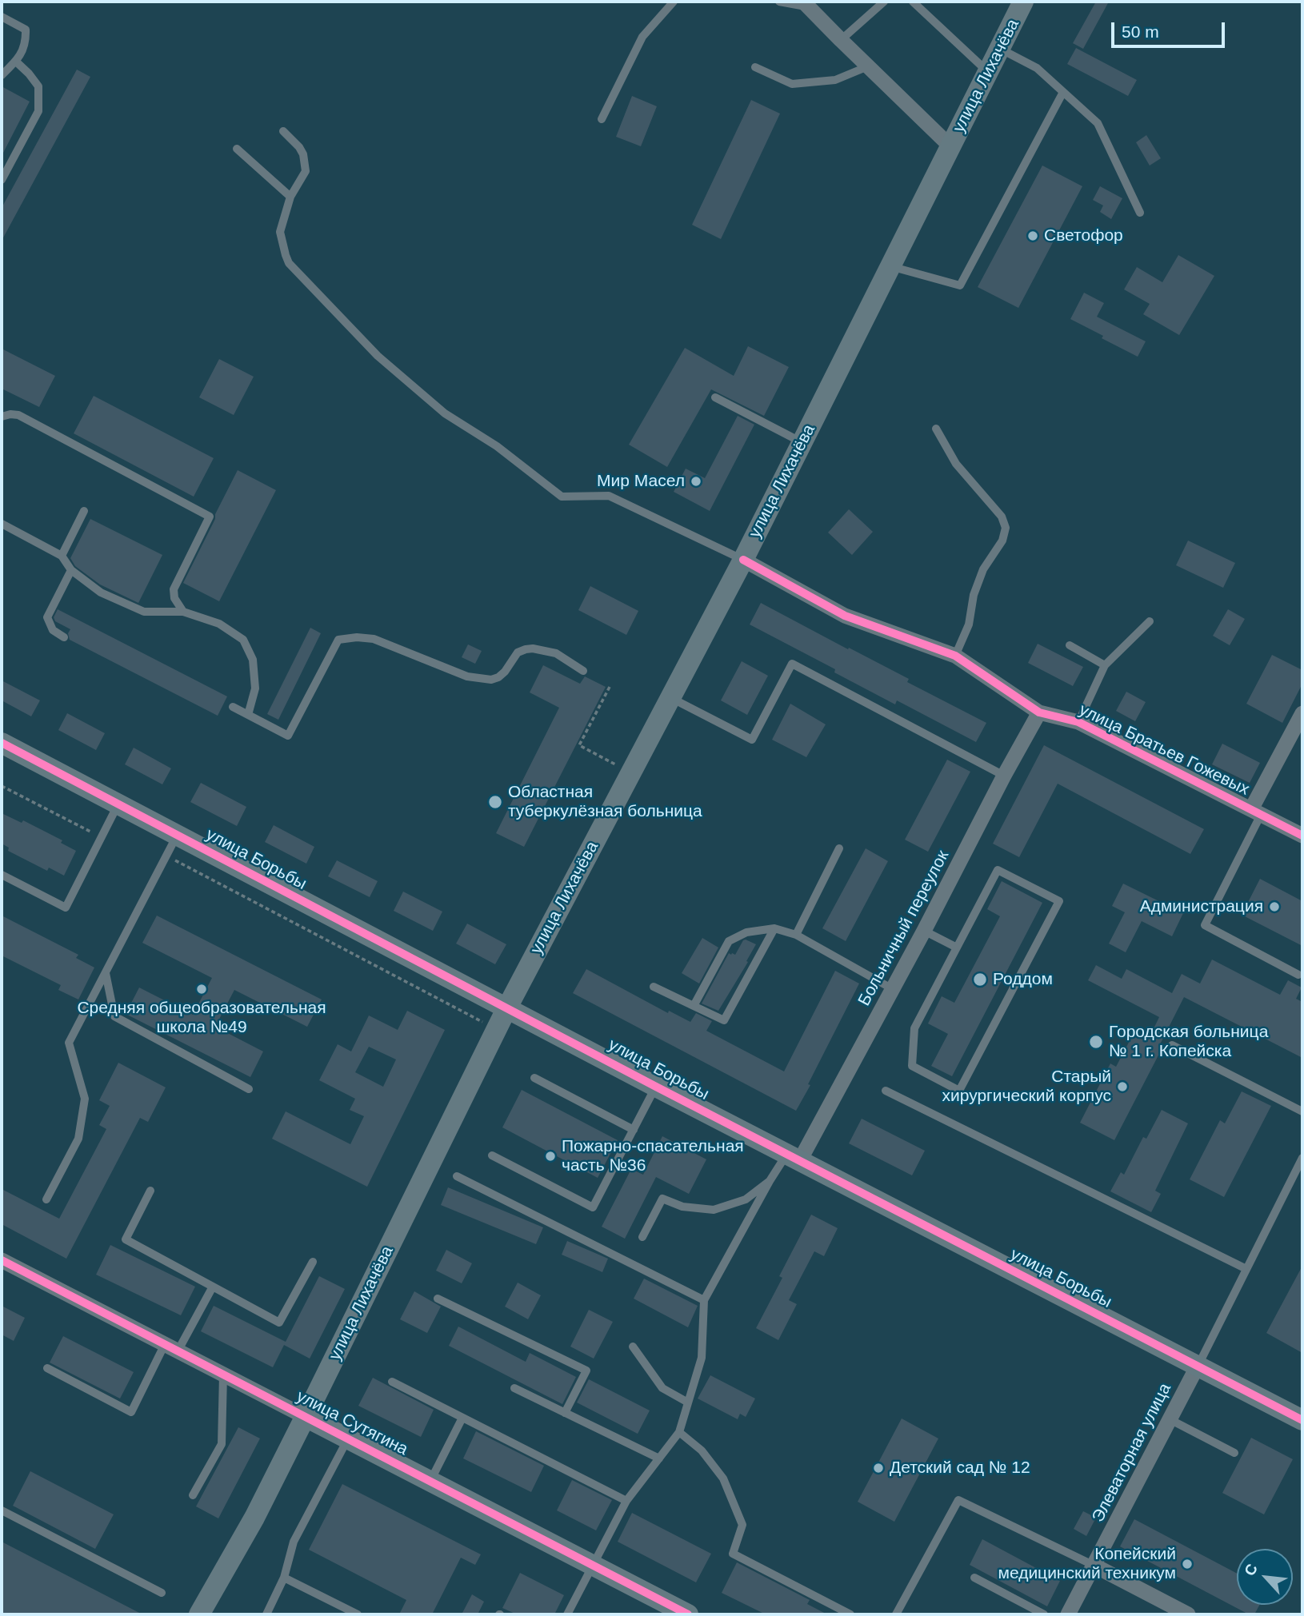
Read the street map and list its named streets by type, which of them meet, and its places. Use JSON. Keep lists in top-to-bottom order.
{
  "streets": {
    "street": [
      "улица Лихачёва",
      "улица Братьев Гожевых",
      "улица Борьбы",
      "Больничный переулок",
      "улица Сутягина",
      "Элеваторная улица"
    ]
  },
  "crossings": [
    ["улица Лихачёва", "улица Братьев Гожевых"],
    ["улица Лихачёва", "улица Борьбы"],
    ["улица Лихачёва", "улица Сутягина"],
    ["улица Братьев Гожевых", "Больничный переулок"],
    ["улица Борьбы", "Больничный переулок"],
    ["улица Борьбы", "Элеваторная улица"]
  ],
  "places": [
    "Светофор",
    "Мир Масел",
    "Областная туберкулёзная больница",
    "Администрация",
    "Роддом",
    "Средняя общеобразовательная школа №49",
    "Городская больница № 1 г. Копейска",
    "Старый хирургический корпус",
    "Пожарно-спасательная часть №36",
    "Детский сад № 12",
    "Копейский медицинский техникум"
  ],
  "scale_bar": "50 m",
  "north": "top left"
}
